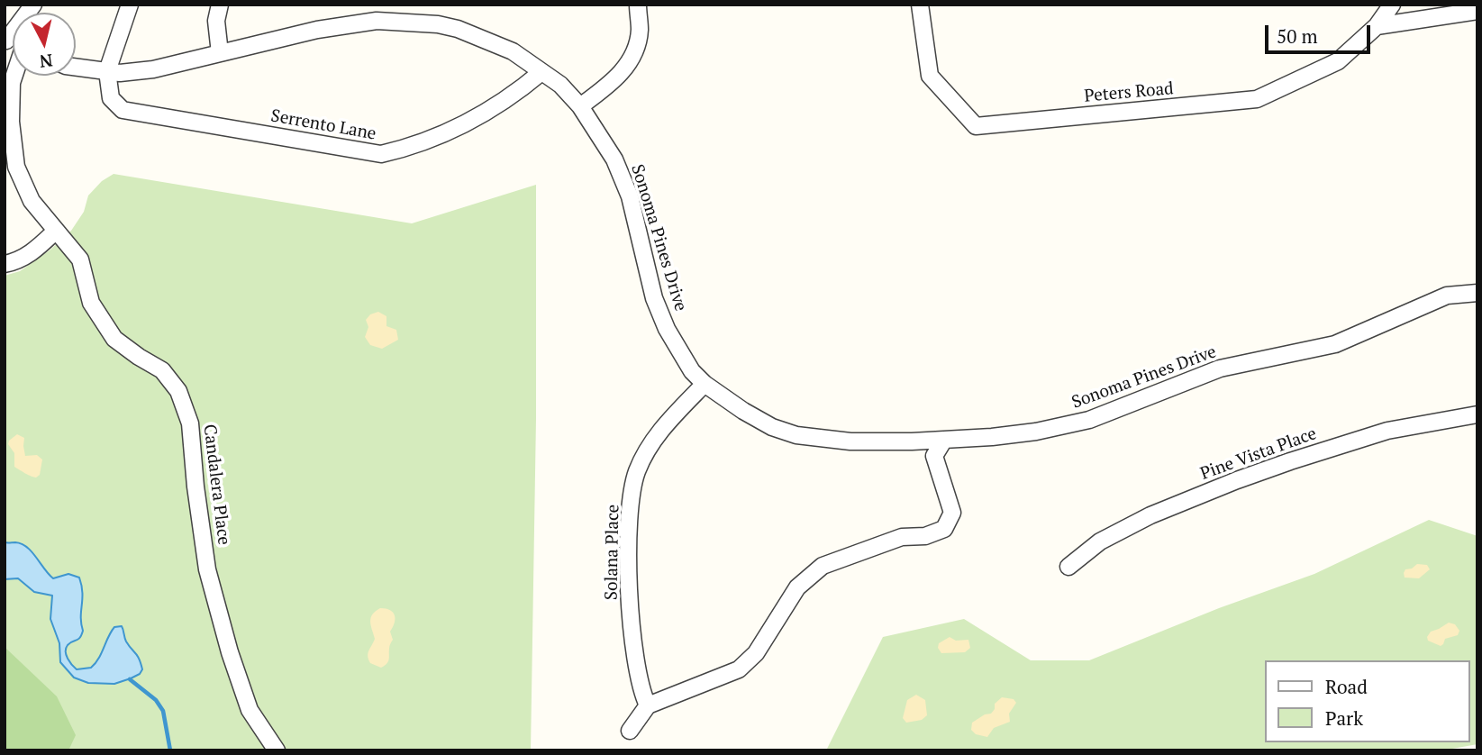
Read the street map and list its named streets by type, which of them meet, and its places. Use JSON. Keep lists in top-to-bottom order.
{
  "streets": {
    "street": [
      "Peters Road",
      "Serrento Lane",
      "Sonoma Pines Drive",
      "Pine Vista Place",
      "Candalera Place",
      "Solana Place"
    ]
  },
  "crossings": [
    ["Serrento Lane", "Sonoma Pines Drive"],
    ["Sonoma Pines Drive", "Solana Place"]
  ],
  "legend": ["Road", "Park"],
  "scale_bar": "50 m",
  "north": "bottom"
}
